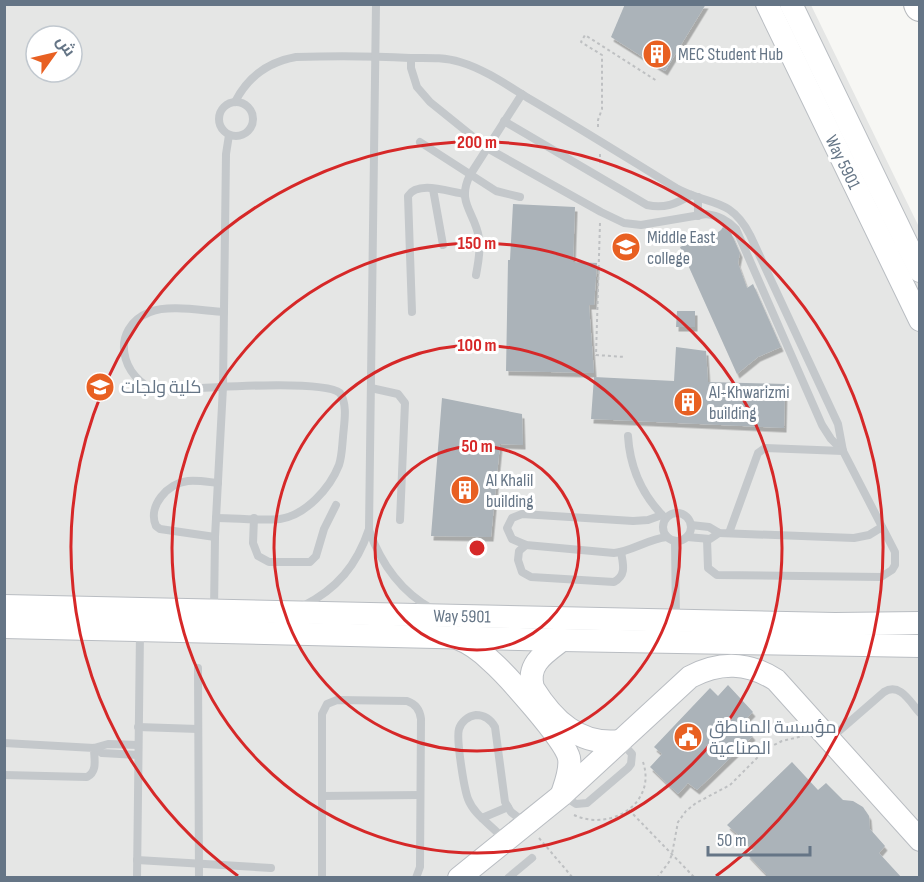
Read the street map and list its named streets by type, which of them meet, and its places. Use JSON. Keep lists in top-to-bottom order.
{
  "streets": {
    "street": ["Way 5901"]
  },
  "places": {
    "building": ["MEC Student Hub", "Al-Khwarizmi building", "Al Khalil building"],
    "school or university": ["Middle East college", "كلية ولجات"],
    "public building": ["مؤسسة المناطق الصناعية"]
  },
  "scale_bar": "50 m",
  "north": "top right",
  "rings": [
    "200 m",
    "150 m",
    "100 m",
    "50 m"
  ]
}
